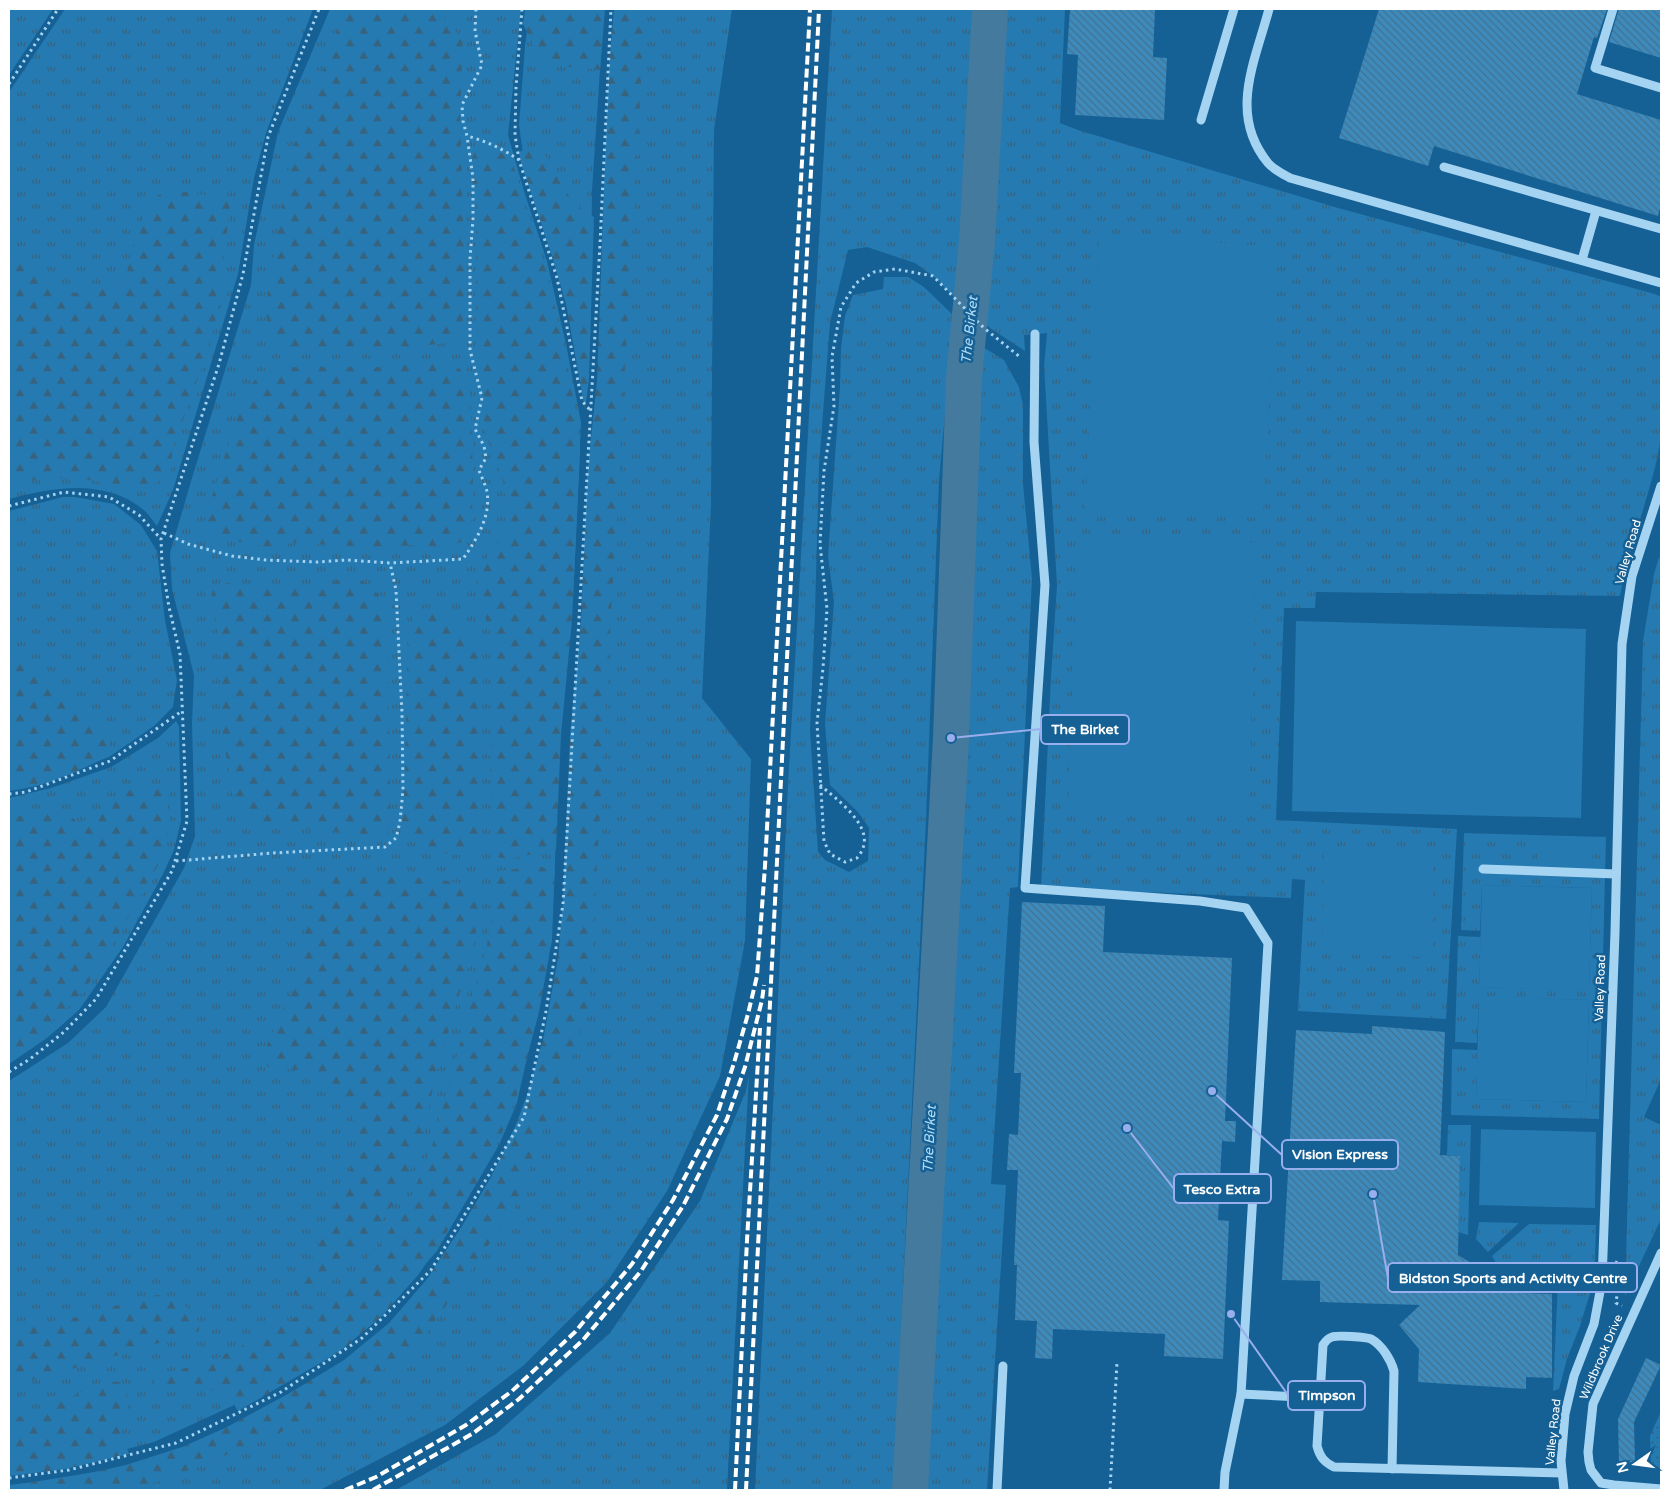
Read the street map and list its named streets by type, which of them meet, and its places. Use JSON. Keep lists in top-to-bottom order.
{
  "streets": {
    "street": ["Valley Road", "Wildbrook Drive"]
  },
  "water": ["The Birket"],
  "places": [
    "The Birket",
    "Vision Express",
    "Tesco Extra",
    "Bidston Sports and Activity Centre",
    "Timpson"
  ],
  "north": "left"
}
